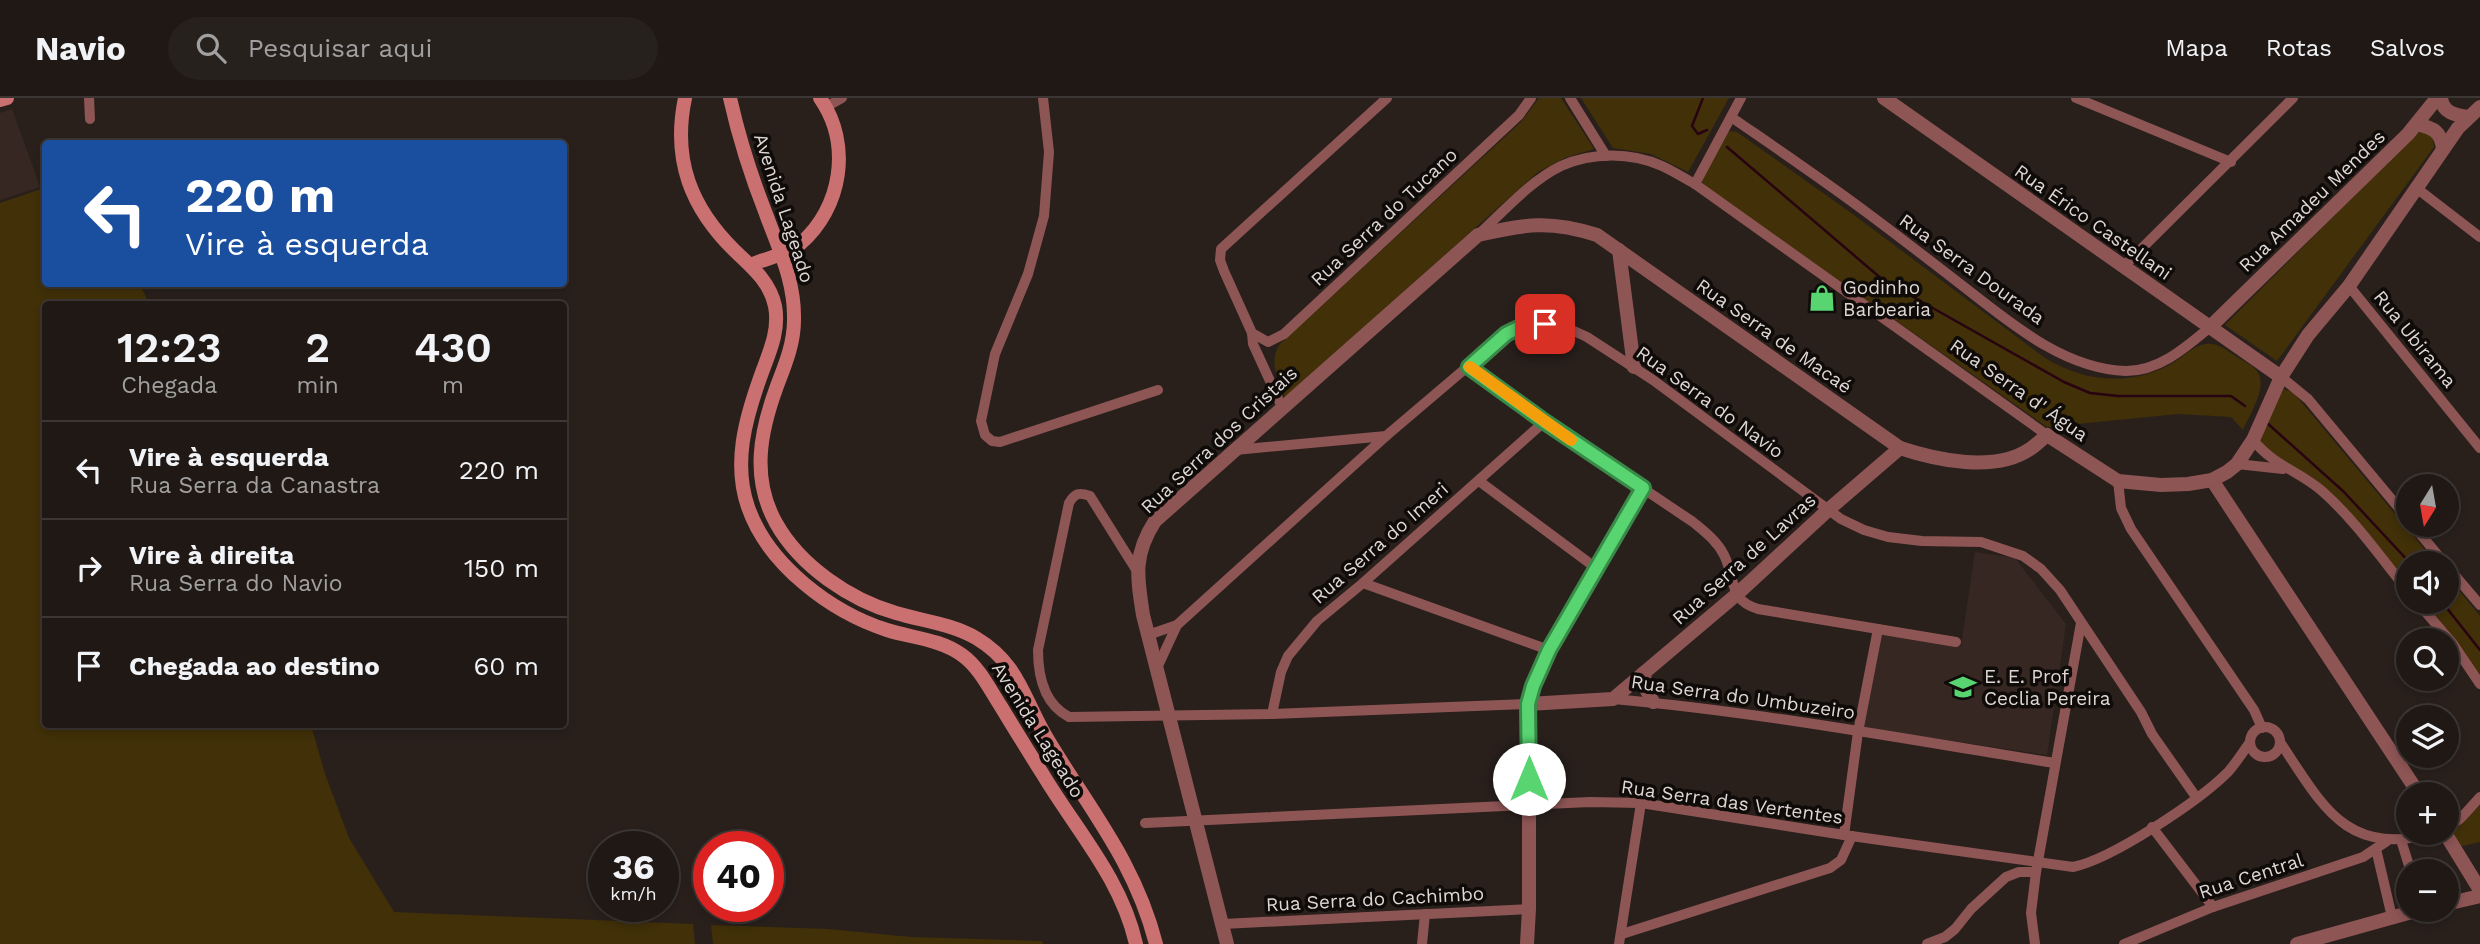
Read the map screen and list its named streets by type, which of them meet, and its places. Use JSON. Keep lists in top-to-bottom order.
{
  "streets": {
    "main road": ["Avenida Lageado"],
    "street": [
      "Rua Amadeu Mendes",
      "Rua Serra do Tucano",
      "Rua Érico Castellani",
      "Rua Serra Dourada",
      "Rua Serra de Macaé",
      "Rua Ubirama",
      "Rua Serra d' Água",
      "Rua Serra do Navio",
      "Rua Serra dos Cristais",
      "Rua Serra do Imeri",
      "Rua Serra de Lavras",
      "Rua Serra do Umbuzeiro",
      "Rua Serra das Vertentes",
      "Rua Central",
      "Rua Serra do Cachimbo"
    ]
  },
  "crossings": [
    ["Rua Amadeu Mendes", "Rua Érico Castellani"],
    ["Rua Amadeu Mendes", "Rua Serra Dourada"],
    ["Rua Érico Castellani", "Rua Serra Dourada"],
    ["Rua Serra de Macaé", "Rua Serra d' Água"],
    ["Rua Serra de Macaé", "Rua Serra dos Cristais"],
    ["Rua Serra de Macaé", "Rua Serra de Lavras"],
    ["Rua Serra d' Água", "Rua Serra dos Cristais"],
    ["Rua Serra do Navio", "Rua Serra dos Cristais"],
    ["Rua Serra do Navio", "Rua Serra de Lavras"],
    ["Rua Serra do Navio", "Rua Serra das Vertentes"],
    ["Rua Serra dos Cristais", "Rua Serra do Umbuzeiro"],
    ["Rua Serra dos Cristais", "Rua Serra das Vertentes"],
    ["Rua Serra dos Cristais", "Rua Serra do Cachimbo"],
    ["Rua Serra do Imeri", "Rua Serra do Umbuzeiro"],
    ["Rua Serra de Lavras", "Rua Serra do Umbuzeiro"]
  ],
  "places": {
    "shop": ["Godinho Barbearia"],
    "school or university": ["E. E. Prof Ceclia Pereira"]
  },
  "north": "bottom",
  "page": {
    "header": "Navio",
    "search": "Pesquisar aqui",
    "nav": ["Mapa", "Rotas", "Salvos"],
    "turn": ["220 m", "Vire à esquerda"],
    "eta": [
      "12:23",
      "Chegada",
      "2",
      "min",
      "430",
      "m"
    ],
    "list": [
      {
        "name": "Vire à esquerda",
        "note": "Rua Serra da Canastra",
        "value": "220 m"
      },
      {
        "name": "Vire à direita",
        "note": "Rua Serra do Navio",
        "value": "150 m"
      },
      {
        "name": "Chegada ao destino",
        "value": "60 m"
      }
    ],
    "map_buttons": ["+", "−"],
    "speed": "36 km/h",
    "limit": "40"
  }
}
